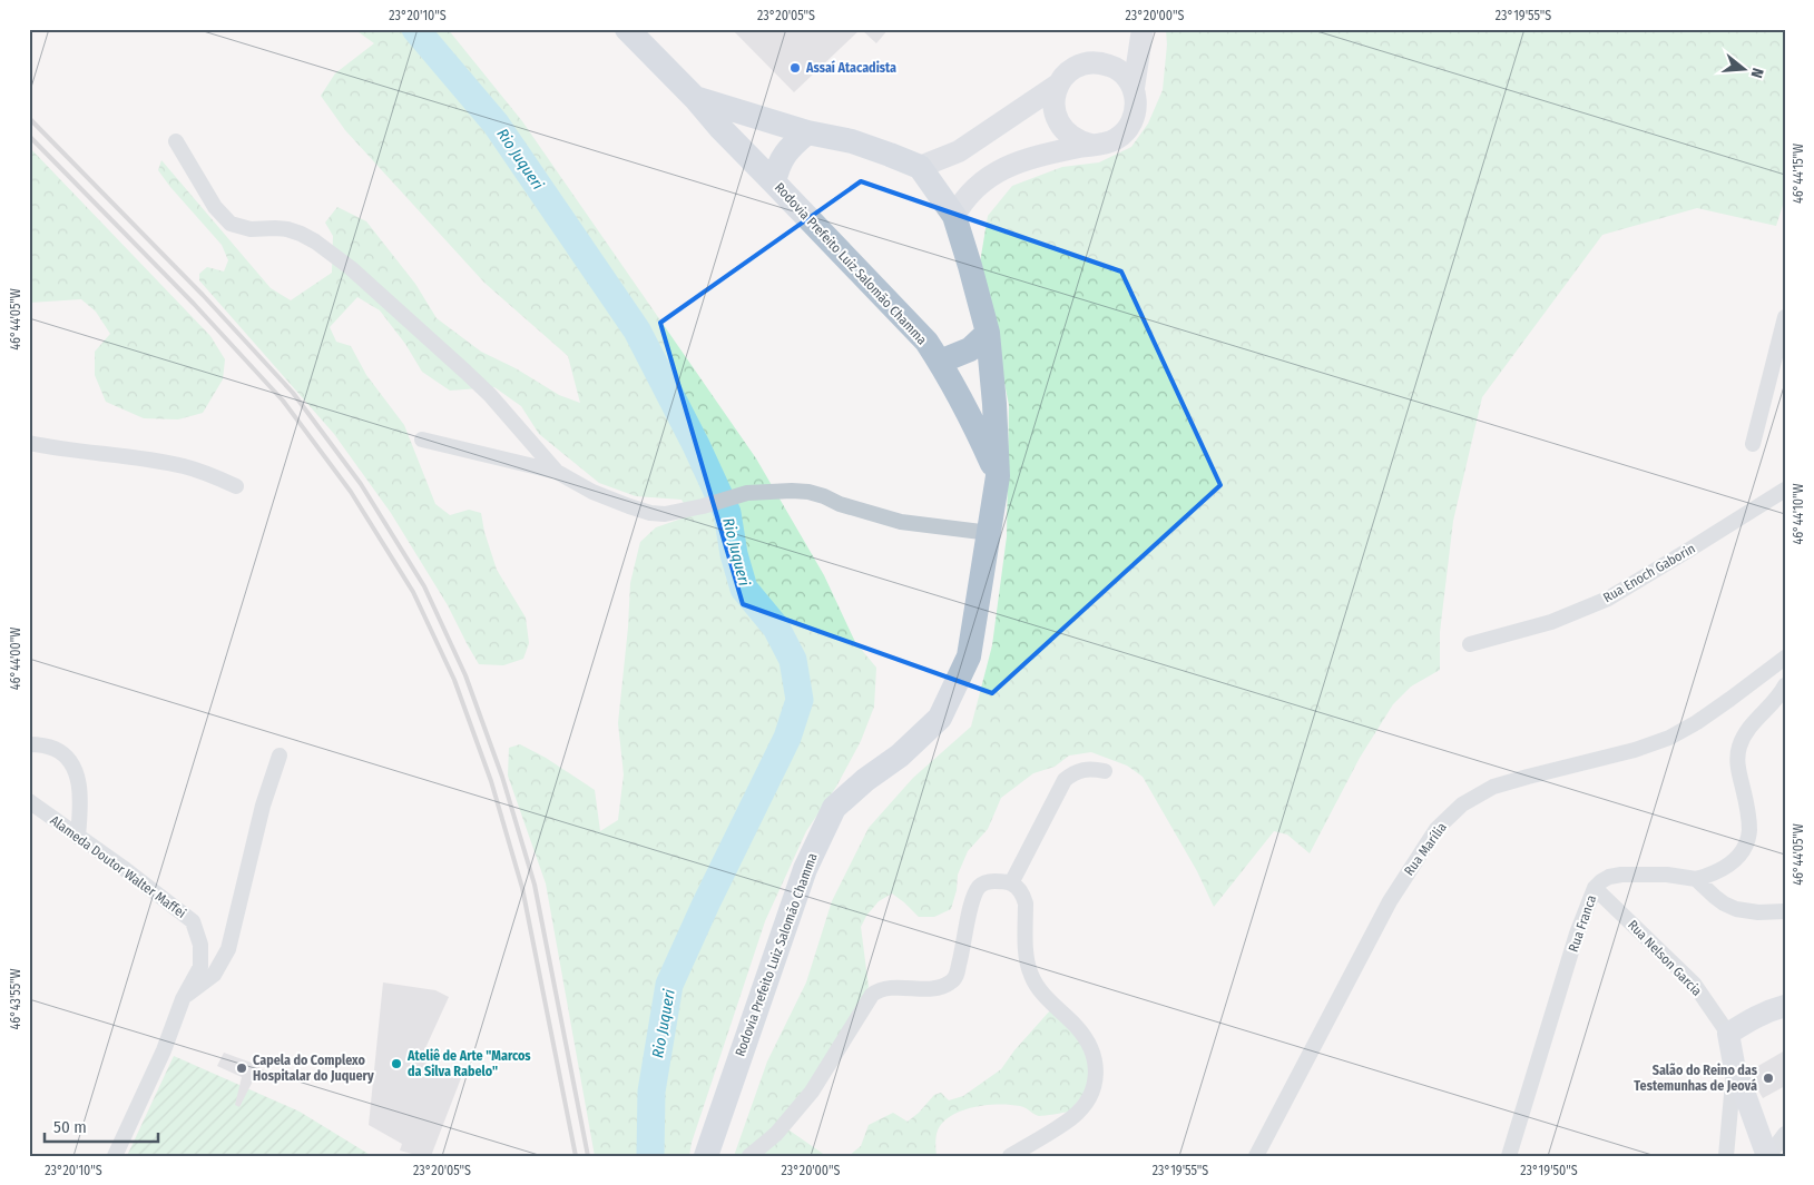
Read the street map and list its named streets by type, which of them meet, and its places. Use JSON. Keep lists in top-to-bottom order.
{
  "streets": {
    "main road": ["Rodovia Prefeito Luiz Salomão Chamma"],
    "street": [
      "Rua Enoch Gaborin",
      "Rua Marília",
      "Alameda Doutor Walter Maffei",
      "Rua Franca",
      "Rua Nelson Garcia"
    ]
  },
  "crossings": [
    ["Rua Franca", "Rua Nelson Garcia"]
  ],
  "water": ["Rio Juqueri"],
  "places": [
    "Assaí Atacadista",
    "Ateliê de Arte \"Marcos da Silva Rabelo\"",
    "Capela do Complexo Hospitalar do Juquery",
    "Salão do Reino das Testemunhas de Jeová"
  ],
  "scale_bar": "50 m",
  "north": "right",
  "coordinates": [
    "23°20'10\"S",
    "23°20'05\"S",
    "23°20'00\"S",
    "23°19'55\"S",
    "46°44'15\"W",
    "46°44'05\"W",
    "46°44'10\"W",
    "46°44'00\"W",
    "46°43'55\"W",
    "23°19'50\"S"
  ]
}
